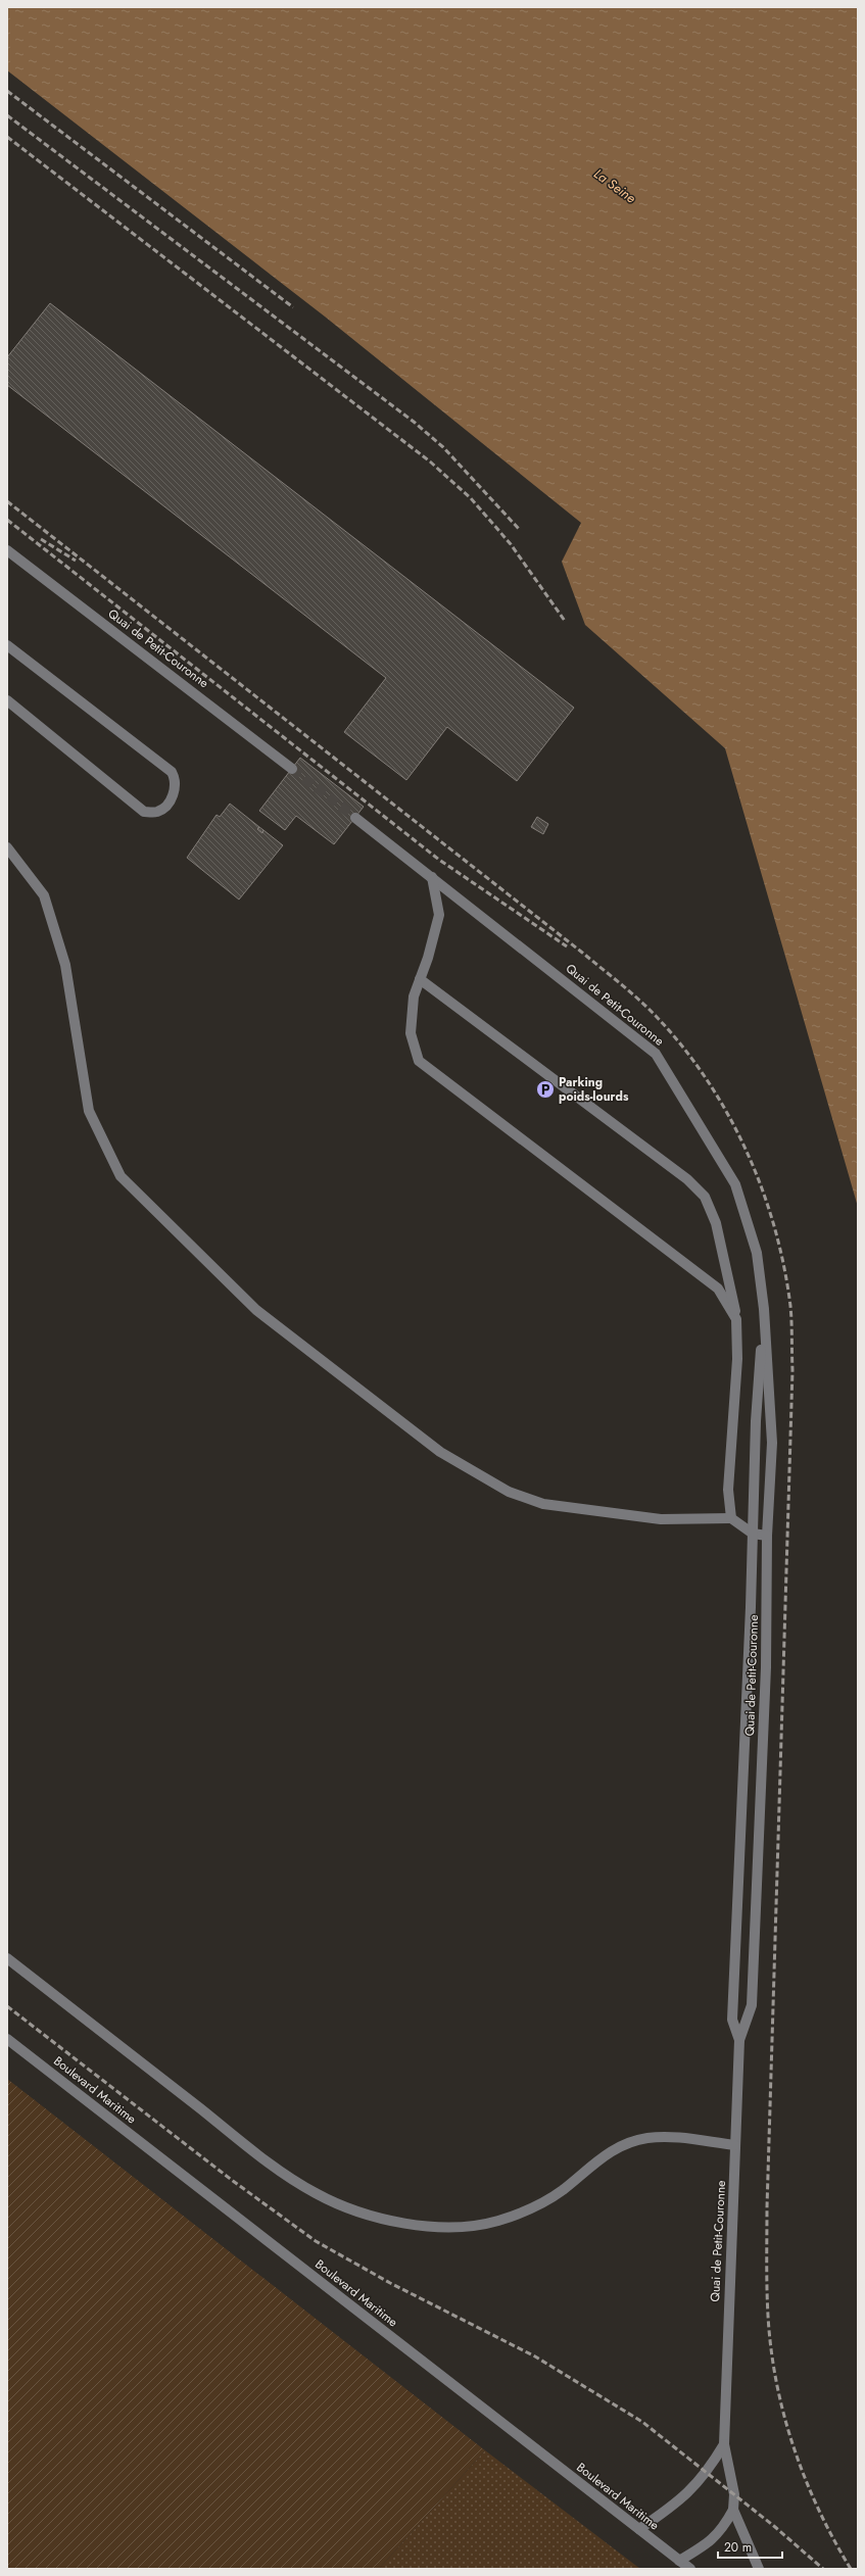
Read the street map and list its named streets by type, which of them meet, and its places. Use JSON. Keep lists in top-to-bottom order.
{
  "streets": {
    "street": ["Quai de Petit-Couronne", "Boulevard Maritime"]
  },
  "crossings": [
    ["Quai de Petit-Couronne", "Boulevard Maritime"]
  ],
  "water": ["La Seine"],
  "places": {
    "parking": ["Parking poids-lourds"]
  },
  "scale_bar": "20 m"
}
